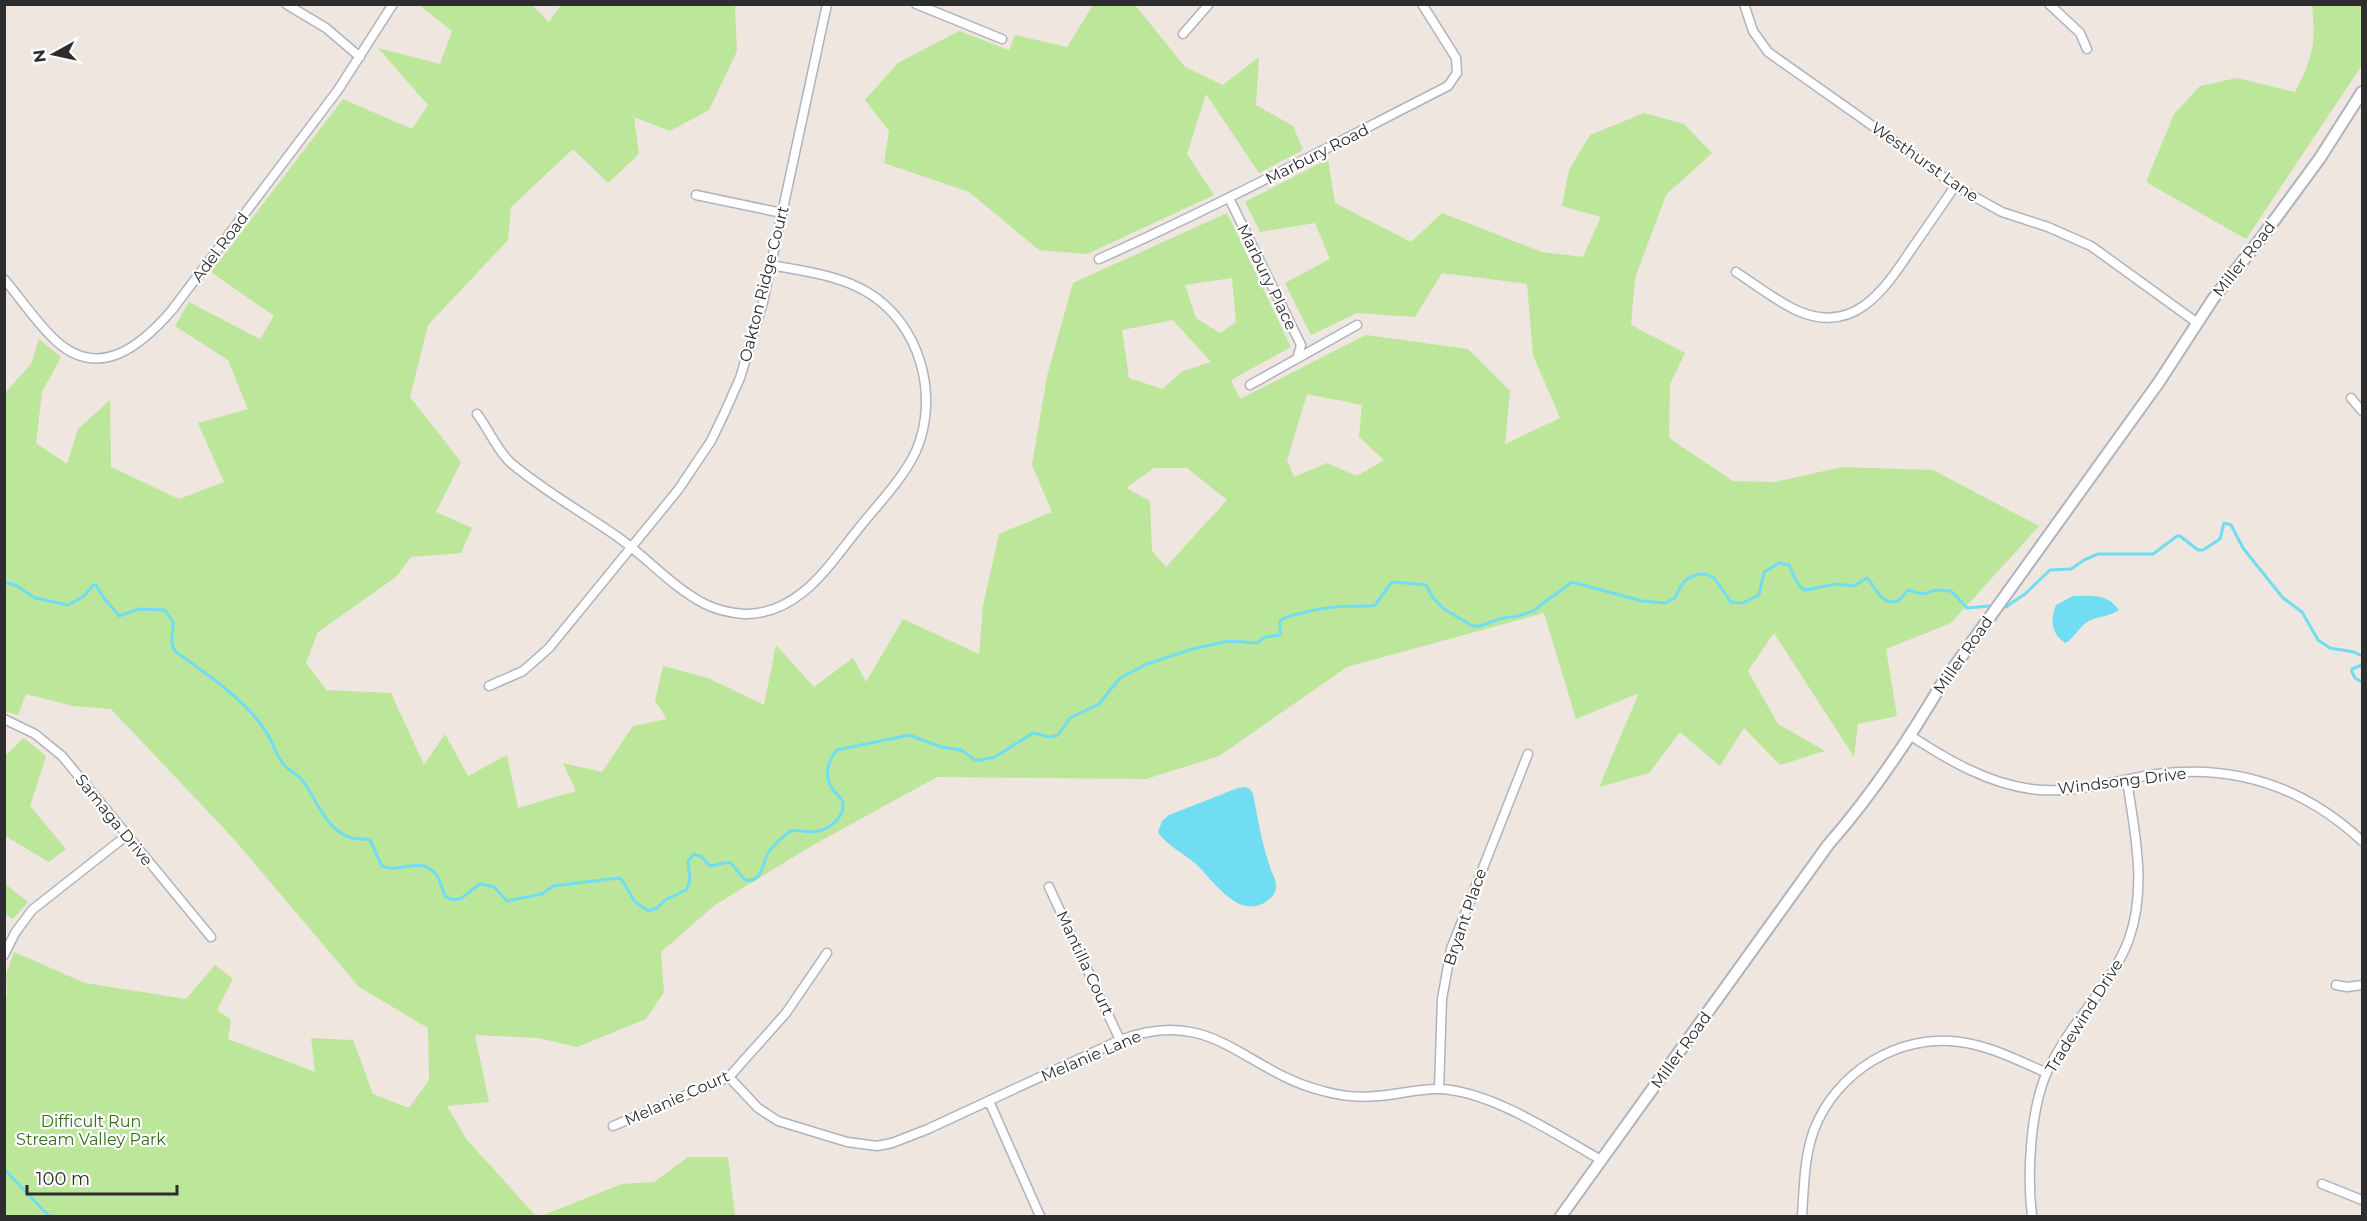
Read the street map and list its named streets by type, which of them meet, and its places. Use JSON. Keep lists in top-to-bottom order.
{
  "streets": {
    "street": [
      "Marbury Road",
      "Westhurst Lane",
      "Adel Road",
      "Miller Road",
      "Marbury Place",
      "Oakton Ridge Court",
      "Windsong Drive",
      "Samaga Drive",
      "Bryant Place",
      "Mantilla Court",
      "Tradewind Drive",
      "Melanie Lane",
      "Melanie Court"
    ]
  },
  "crossings": [
    ["Marbury Road", "Marbury Place"],
    ["Westhurst Lane", "Miller Road"],
    ["Miller Road", "Windsong Drive"],
    ["Miller Road", "Melanie Lane"],
    ["Windsong Drive", "Tradewind Drive"],
    ["Bryant Place", "Melanie Lane"],
    ["Mantilla Court", "Melanie Lane"],
    ["Melanie Lane", "Melanie Court"]
  ],
  "parks": ["Difficult Run Stream Valley Park"],
  "scale_bar": "100 m",
  "north": "left"
}
